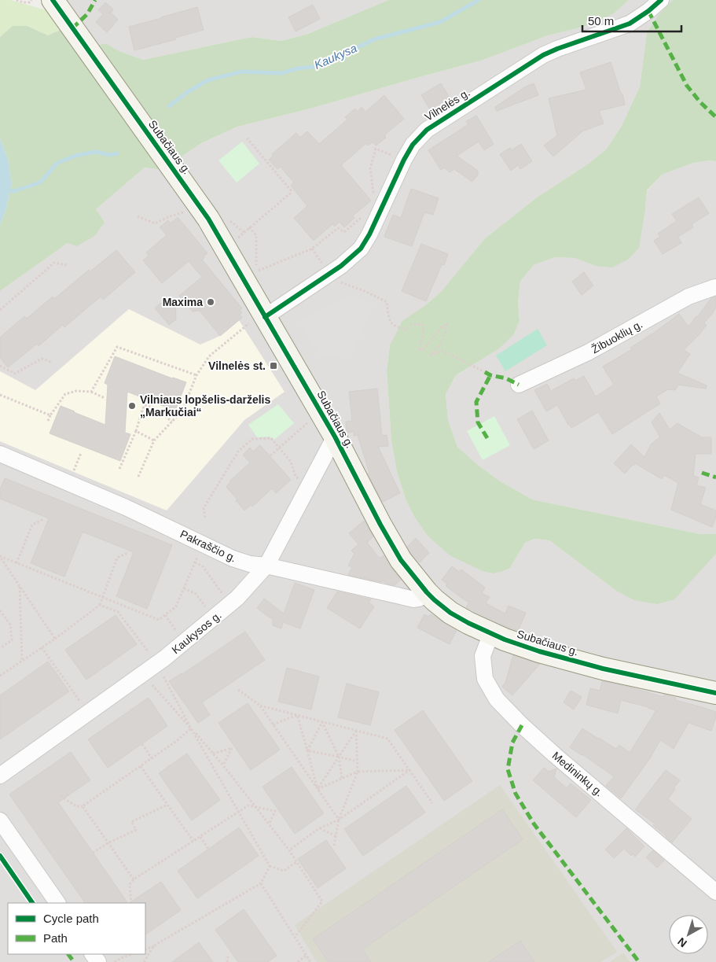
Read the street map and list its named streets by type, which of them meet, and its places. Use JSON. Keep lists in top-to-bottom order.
{
  "streets": {
    "street": [
      "Vilnelės g.",
      "Subačiaus g.",
      "Žibuoklių g.",
      "Pakraščio g.",
      "Kaukysos g.",
      "Medininkų g."
    ]
  },
  "crossings": [
    ["Vilnelės g.", "Subačiaus g."],
    ["Subačiaus g.", "Pakraščio g."],
    ["Subačiaus g.", "Kaukysos g."],
    ["Subačiaus g.", "Medininkų g."],
    ["Pakraščio g.", "Kaukysos g."]
  ],
  "water": ["Kaukysa"],
  "places": {
    "other": ["Maxima", "Vilniaus lopšelis-darželis „Markučiai“"],
    "transit": ["Vilnelės st."]
  },
  "legend": ["Cycle path", "Path"],
  "scale_bar": "50 m",
  "north": "bottom left"
}
